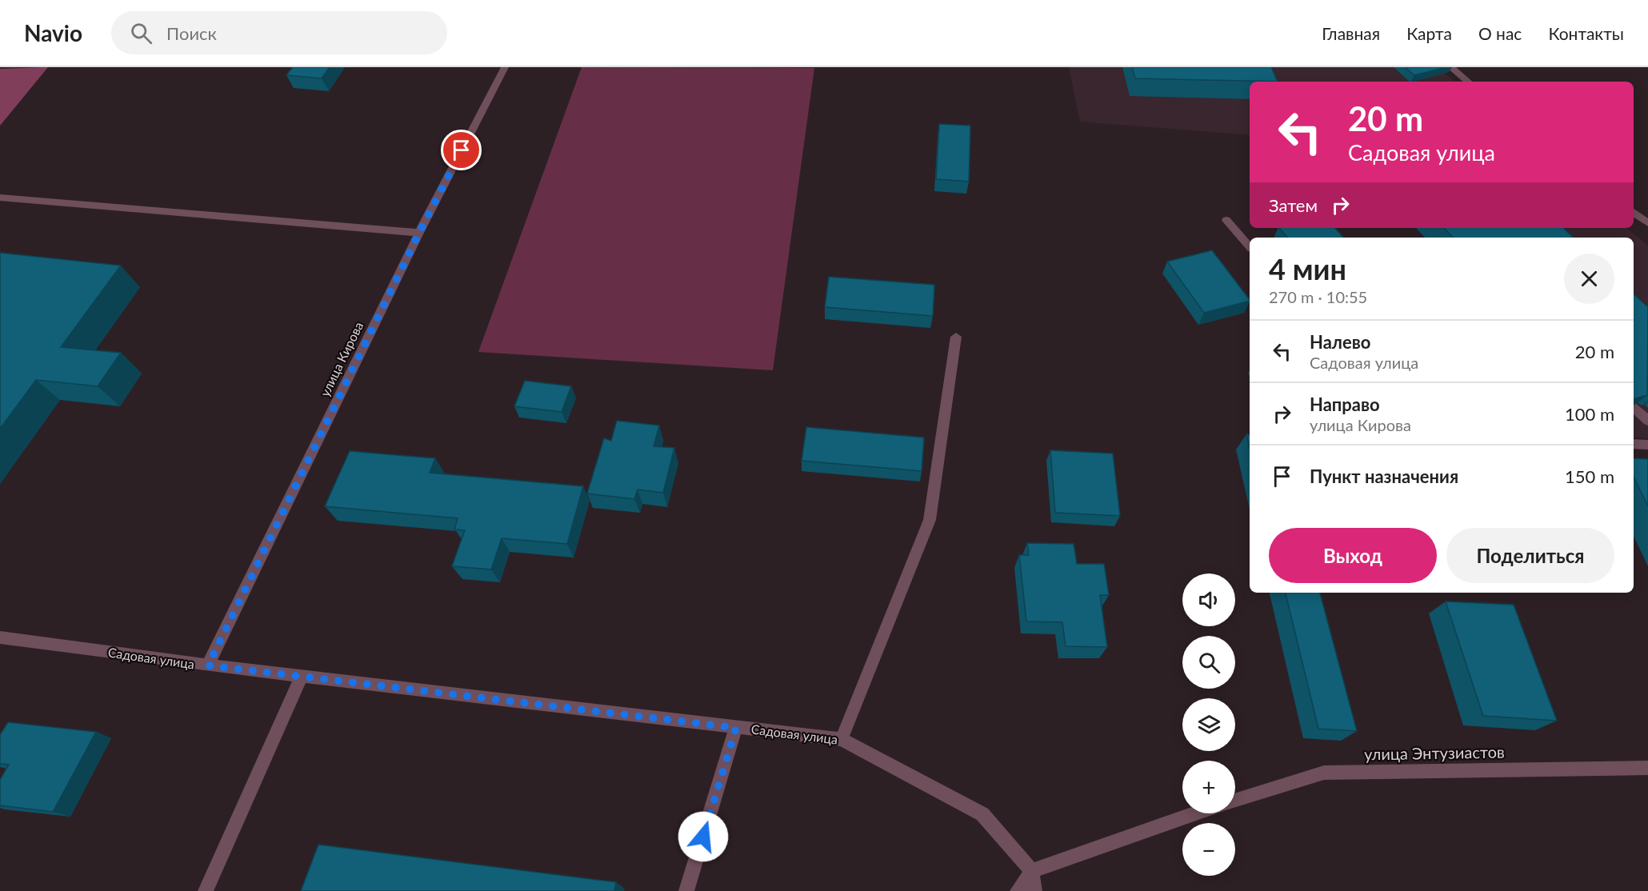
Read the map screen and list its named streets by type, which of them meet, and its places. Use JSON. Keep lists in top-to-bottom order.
{
  "streets": {
    "street": ["улица Кирова", "Садовая улица", "улица Энтузиастов"]
  },
  "crossings": [
    ["улица Кирова", "Садовая улица"]
  ],
  "page": {
    "header": "Navio",
    "search": "Поиск",
    "nav": [
      "Главная",
      "Карта",
      "О нас",
      "Контакты"
    ],
    "turn": ["20 m", "Садовая улица"],
    "then": "Затем",
    "heading": ["4 мин", "270 m · 10:55"],
    "list": [
      {
        "name": "Налево",
        "note": "Садовая улица",
        "value": "20 m"
      },
      {
        "name": "Направо",
        "note": "улица Кирова",
        "value": "100 m"
      },
      {
        "name": "Пункт назначения",
        "value": "150 m"
      }
    ],
    "buttons": ["Выход", "Поделиться"],
    "map_buttons": ["+", "−"]
  }
}
